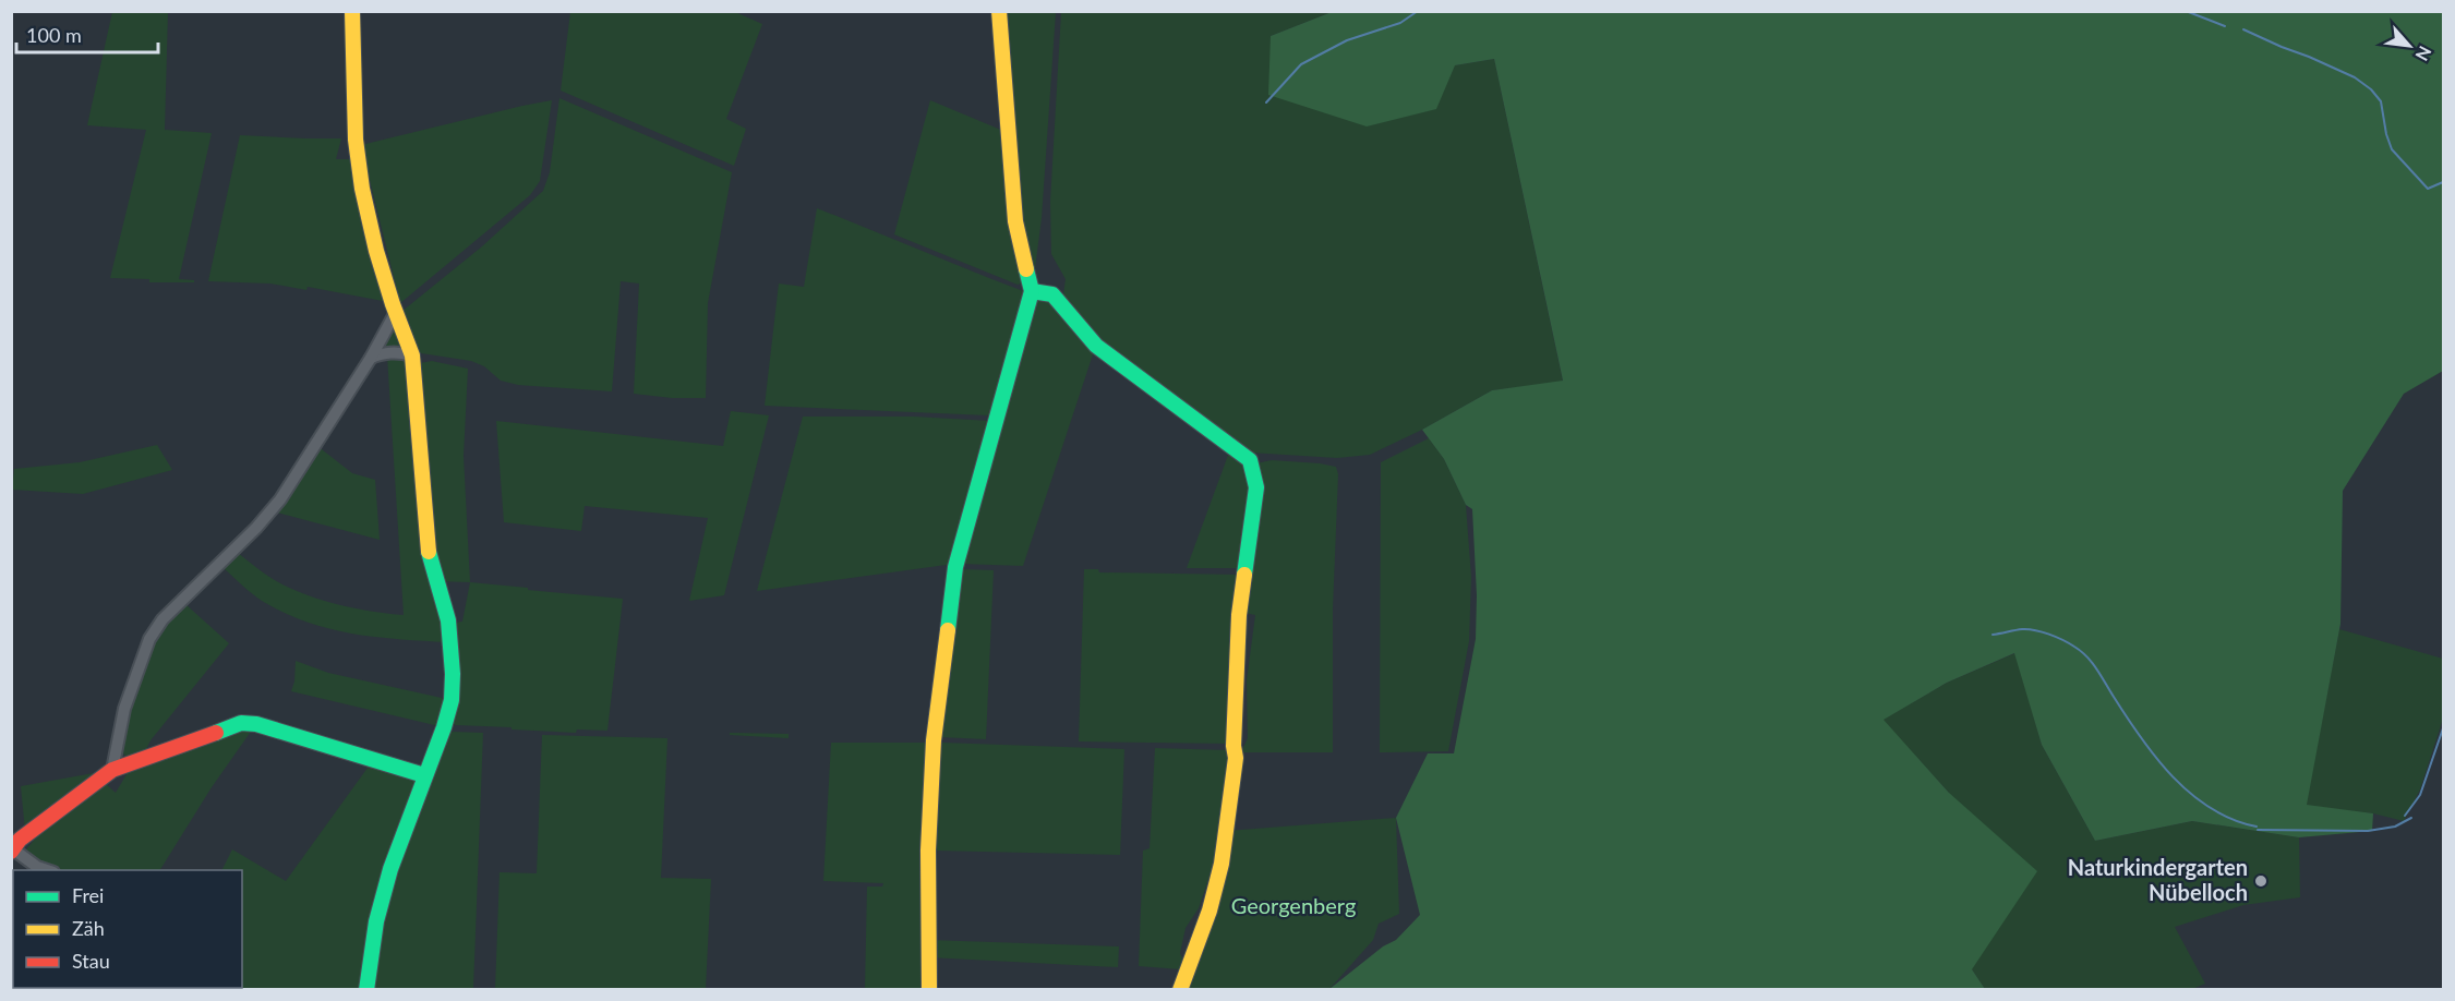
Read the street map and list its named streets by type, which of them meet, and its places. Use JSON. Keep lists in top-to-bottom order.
{
  "parks": ["Georgenberg"],
  "places": ["Naturkindergarten Nübelloch"],
  "legend": ["Frei", "Zäh", "Stau"],
  "scale_bar": "100 m",
  "north": "bottom right"
}
